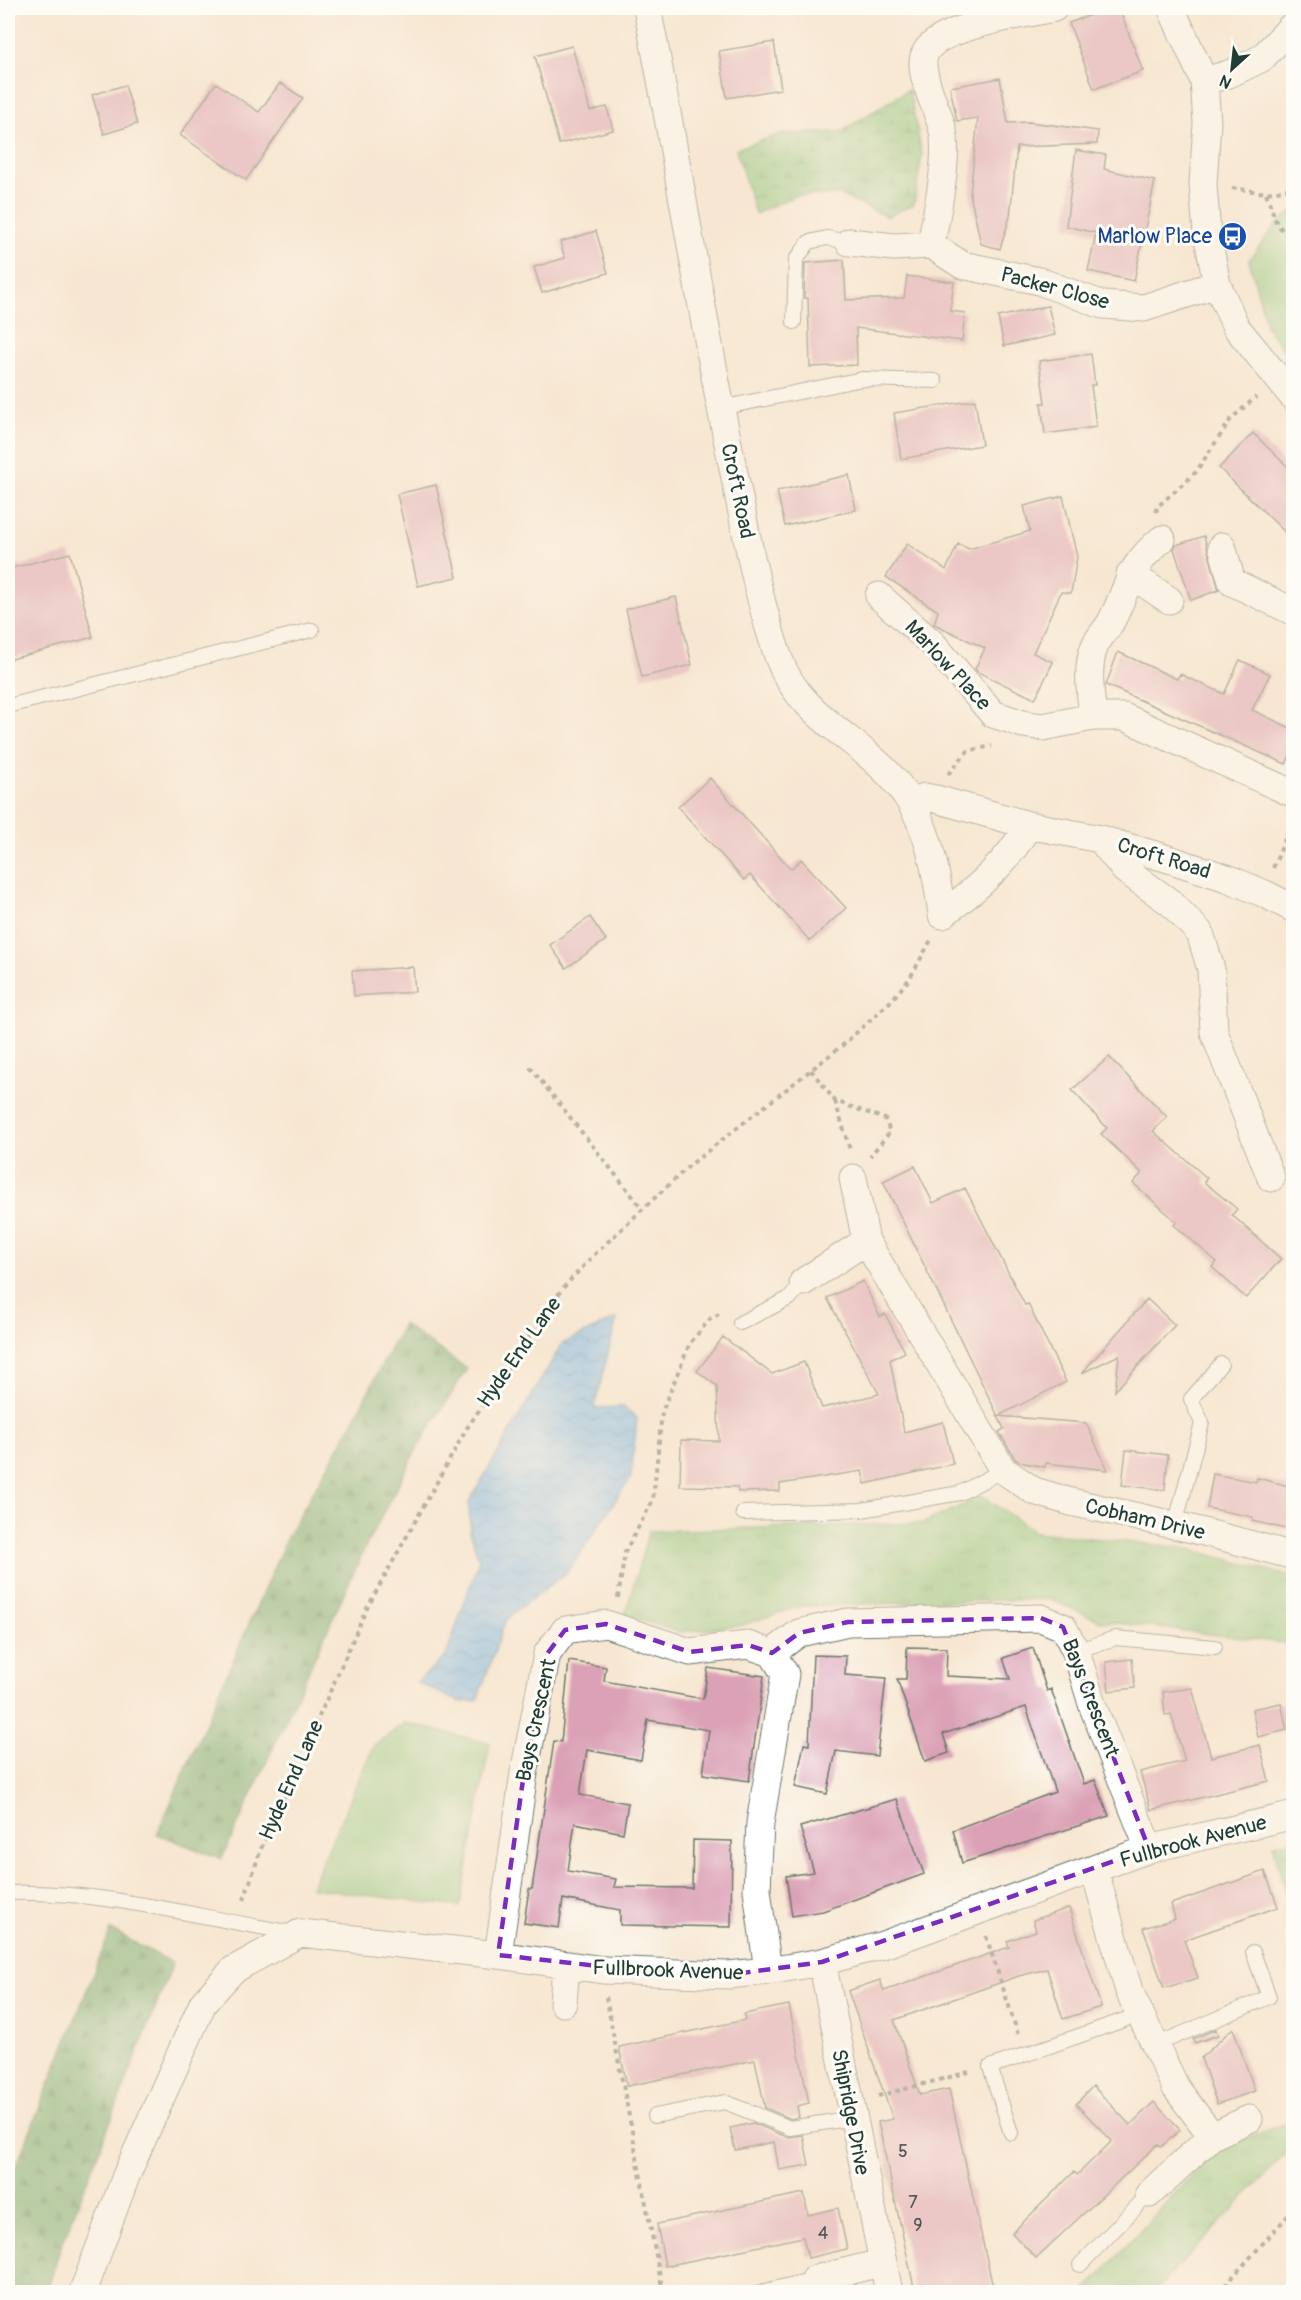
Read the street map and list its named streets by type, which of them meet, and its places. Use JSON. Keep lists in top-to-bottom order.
{
  "streets": {
    "street": [
      "Packer Close",
      "Croft Road",
      "Marlow Place",
      "Cobham Drive",
      "Bays Crescent",
      "Fullbrook Avenue",
      "Shipridge Drive"
    ],
    "path": ["Hyde End Lane"]
  },
  "crossings": [
    ["Bays Crescent", "Fullbrook Avenue"],
    ["Fullbrook Avenue", "Shipridge Drive"]
  ],
  "places": {
    "bus stop": ["Marlow Place"]
  },
  "house_numbers": [
    "5",
    "7",
    "9",
    "4"
  ],
  "north": "bottom left"
}
